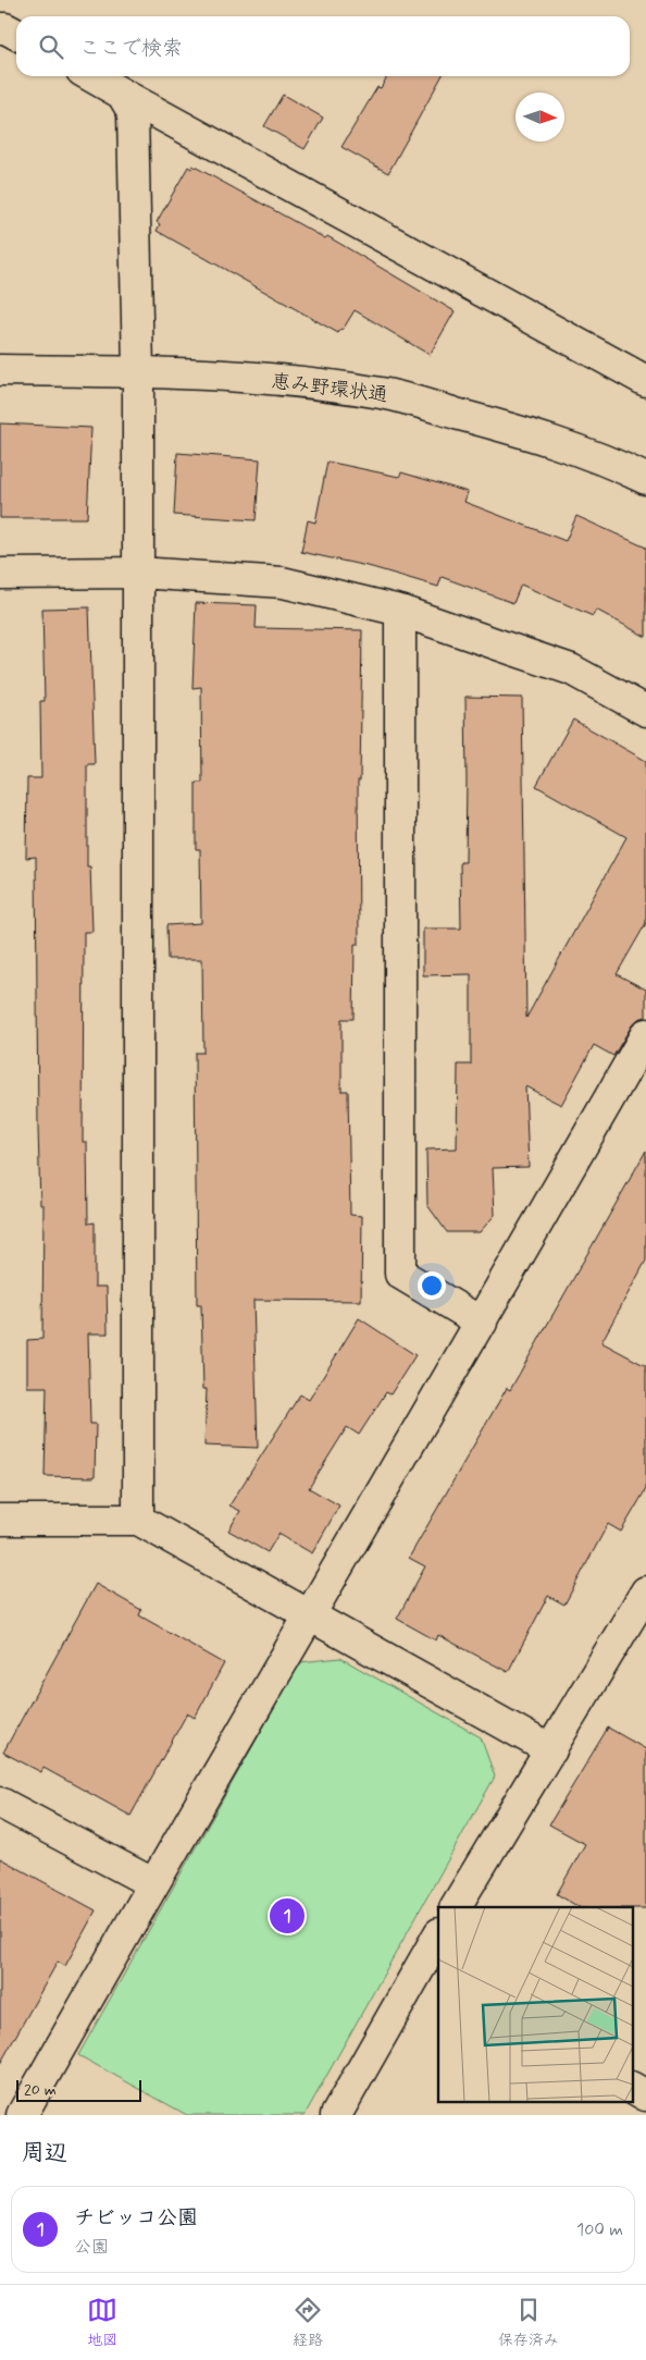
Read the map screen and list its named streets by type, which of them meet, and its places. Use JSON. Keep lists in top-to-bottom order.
{
  "streets": {
    "street": ["恵み野環状通"]
  },
  "scale_bar": "20 m",
  "north": "right",
  "page": {
    "search": "ここで検索",
    "pins": "1",
    "scale": "20 m",
    "heading": "周辺",
    "list": [
      {
        "mark": "1",
        "name": "チビッコ公園",
        "note": "公園",
        "value": "100 m"
      }
    ],
    "nav": ["地図", "経路", "保存済み"]
  }
}
